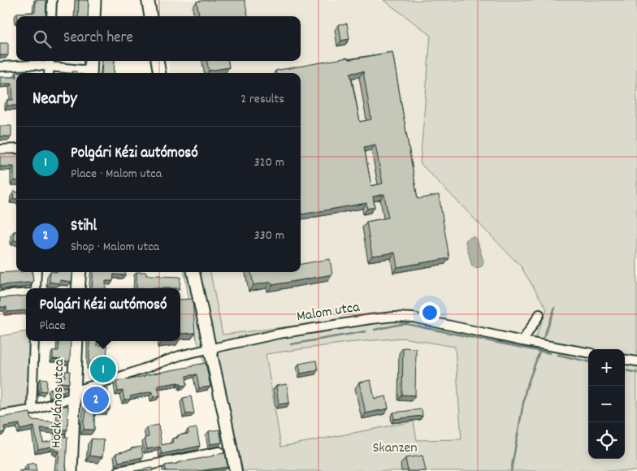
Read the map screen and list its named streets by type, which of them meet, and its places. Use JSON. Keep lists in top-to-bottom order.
{
  "streets": {
    "main road": ["Hock János utca"],
    "street": ["Malom utca"]
  },
  "crossings": [
    ["Malom utca", "Hock János utca"]
  ],
  "parks": ["Skanzen"],
  "page": {
    "search": "Search here",
    "heading": ["Nearby", "2 results"],
    "list": [
      {
        "mark": "1",
        "name": "Polgári Kézi autómosó",
        "note": "Place · Malom utca",
        "value": "320 m"
      },
      {
        "mark": "2",
        "name": "Stihl",
        "note": "Shop · Malom utca",
        "value": "330 m"
      }
    ],
    "popup": ["Polgári Kézi autómosó", "Place"],
    "map_buttons": ["+", "−"],
    "pins": ["1", "2"]
  }
}
